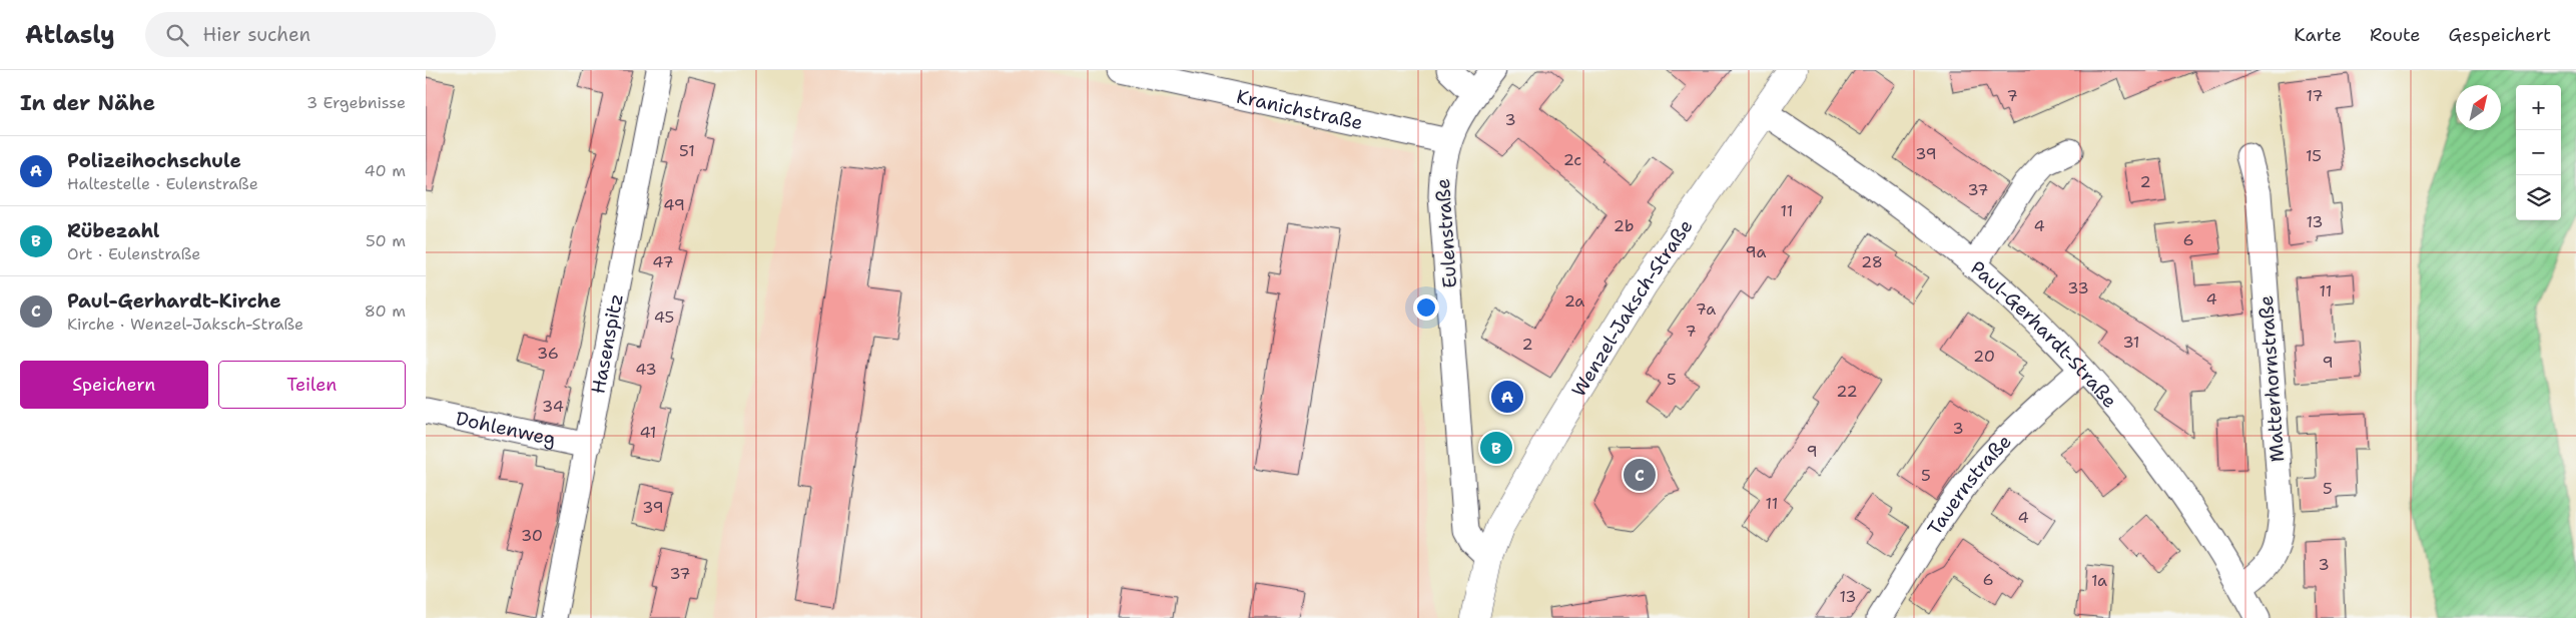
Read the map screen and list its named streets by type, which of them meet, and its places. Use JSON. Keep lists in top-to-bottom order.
{
  "streets": {
    "street": [
      "Kranichstraße",
      "Eulenstraße",
      "Wenzel-Jaksch-Straße",
      "Paul-Gerhardt-Straße",
      "Hasenspitz",
      "Matterhornstraße",
      "Dohlenweg",
      "Tauernstraße"
    ]
  },
  "crossings": [
    ["Kranichstraße", "Eulenstraße"],
    ["Eulenstraße", "Wenzel-Jaksch-Straße"],
    ["Wenzel-Jaksch-Straße", "Paul-Gerhardt-Straße"],
    ["Paul-Gerhardt-Straße", "Matterhornstraße"],
    ["Paul-Gerhardt-Straße", "Tauernstraße"],
    ["Hasenspitz", "Dohlenweg"]
  ],
  "house_numbers": [
    "7",
    "17",
    "3",
    "51",
    "39",
    "15",
    "2c",
    "2",
    "37",
    "49",
    "11",
    "13",
    "2b",
    "4",
    "6",
    "9a",
    "47",
    "28",
    "33",
    "11",
    "4",
    "2a",
    "7a",
    "45",
    "7",
    "31",
    "2",
    "36",
    "20",
    "9",
    "43",
    "5",
    "22",
    "34",
    "3",
    "41",
    "9",
    "5",
    "5",
    "11",
    "39",
    "4",
    "30",
    "3",
    "37",
    "6",
    "1a",
    "13"
  ],
  "north": "top right",
  "page": {
    "header": "Atlasly",
    "search": "Hier suchen",
    "nav": ["Karte", "Route", "Gespeichert"],
    "heading": ["In der Nähe", "3 Ergebnisse"],
    "map_buttons": ["+", "−"],
    "list": [
      {
        "mark": "A",
        "name": "Polizeihochschule",
        "note": "Haltestelle · Eulenstraße",
        "value": "40 m"
      },
      {
        "mark": "B",
        "name": "Rübezahl",
        "note": "Ort · Eulenstraße",
        "value": "50 m"
      },
      {
        "mark": "C",
        "name": "Paul-Gerhardt-Kirche",
        "note": "Kirche · Wenzel-Jaksch-Straße",
        "value": "80 m"
      }
    ],
    "buttons": ["Speichern", "Teilen"],
    "pins": ["A", "B", "C"]
  }
}
